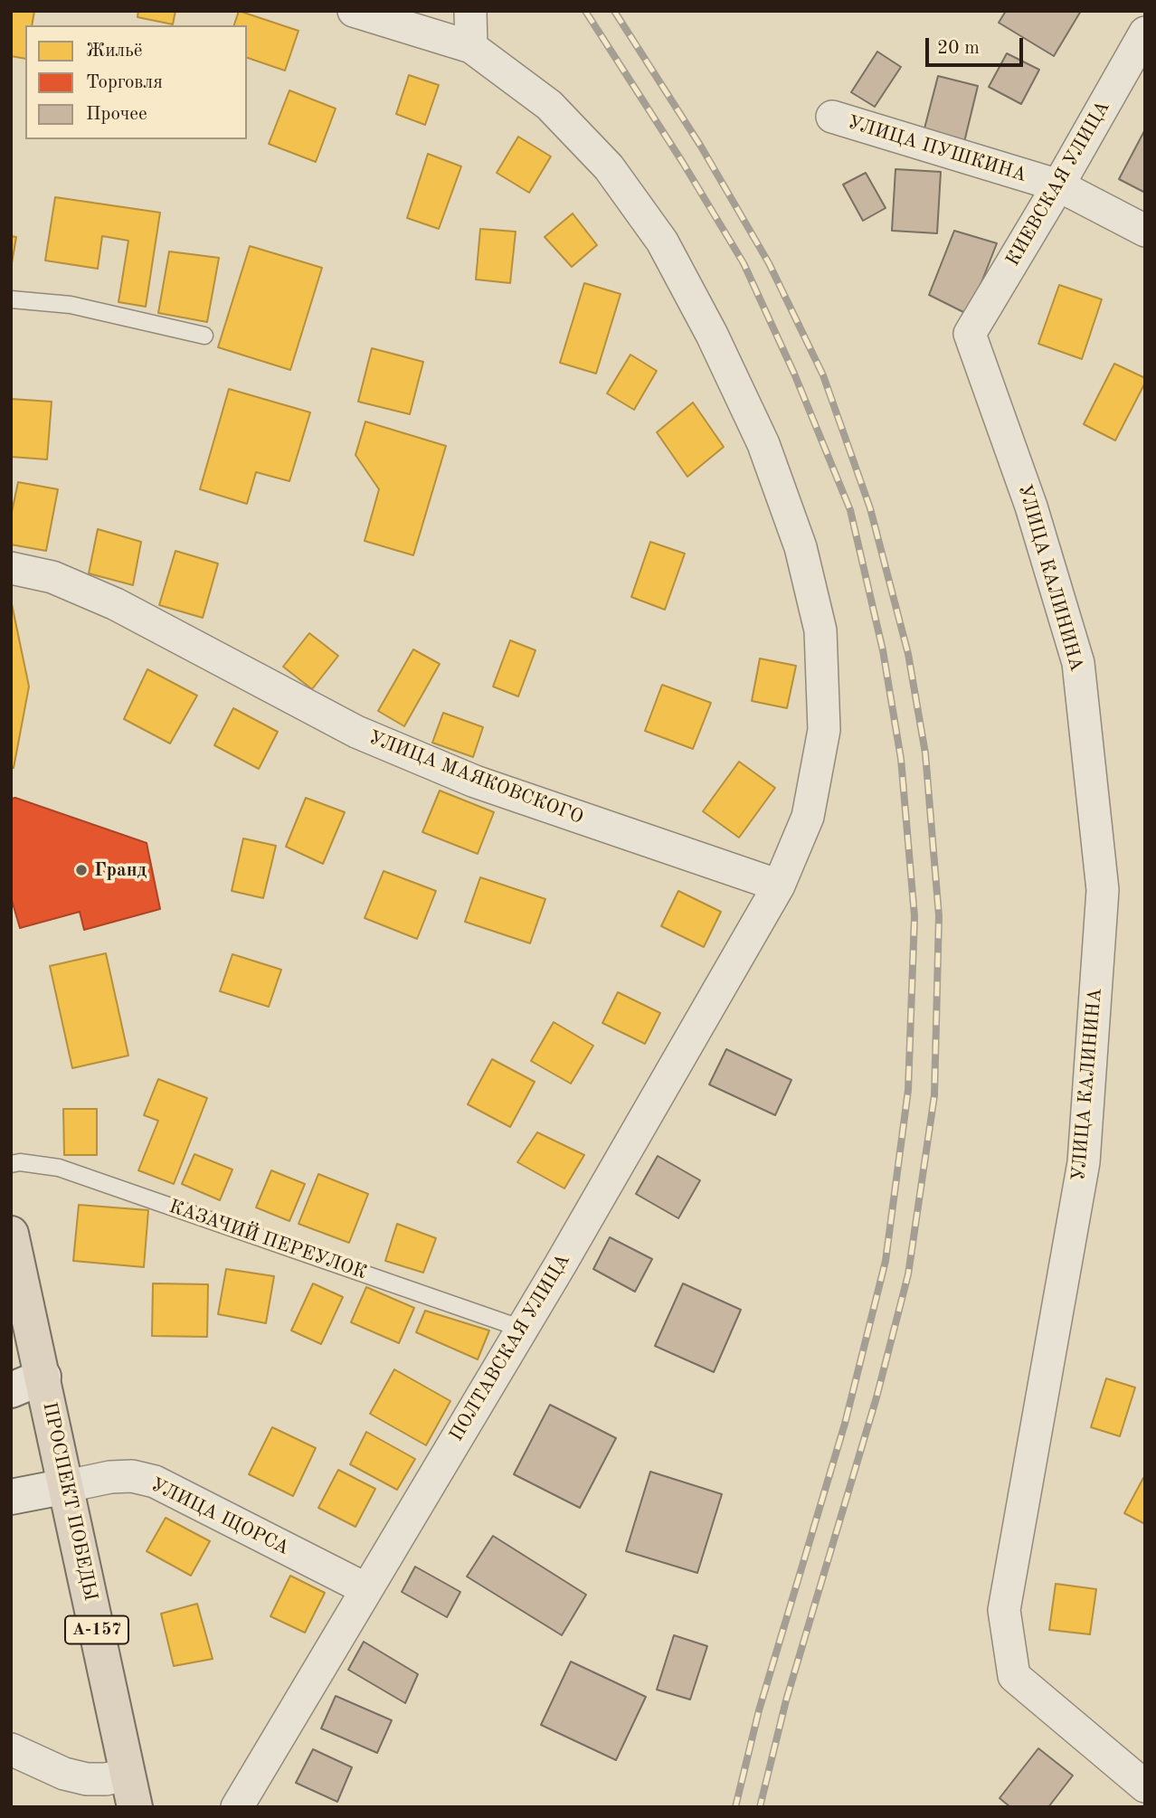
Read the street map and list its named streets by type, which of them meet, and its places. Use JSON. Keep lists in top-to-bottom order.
{
  "streets": {
    "main road": ["ПРОСПЕКТ ПОБЕДЫ", "А-157"],
    "street": [
      "УЛИЦА ПУШКИНА",
      "КИЕВСКАЯ УЛИЦА",
      "УЛИЦА КАЛИНИНА",
      "УЛИЦА МАЯКОВСКОГО",
      "ПОЛТАВСКАЯ УЛИЦА",
      "УЛИЦА ЩОРСА"
    ],
    "lane": ["КАЗАЧИЙ ПЕРЕУЛОК"]
  },
  "crossings": [
    ["УЛИЦА ПУШКИНА", "КИЕВСКАЯ УЛИЦА"],
    ["КИЕВСКАЯ УЛИЦА", "УЛИЦА КАЛИНИНА"],
    ["УЛИЦА МАЯКОВСКОГО", "ПОЛТАВСКАЯ УЛИЦА"],
    ["КАЗАЧИЙ ПЕРЕУЛОК", "ПОЛТАВСКАЯ УЛИЦА"],
    ["ПОЛТАВСКАЯ УЛИЦА", "УЛИЦА ЩОРСА"],
    ["ПРОСПЕКТ ПОБЕДЫ", "УЛИЦА ЩОРСА"]
  ],
  "places": ["Гранд"],
  "legend": ["Жильё", "Торговля", "Прочее"],
  "scale_bar": "20 m"
}
